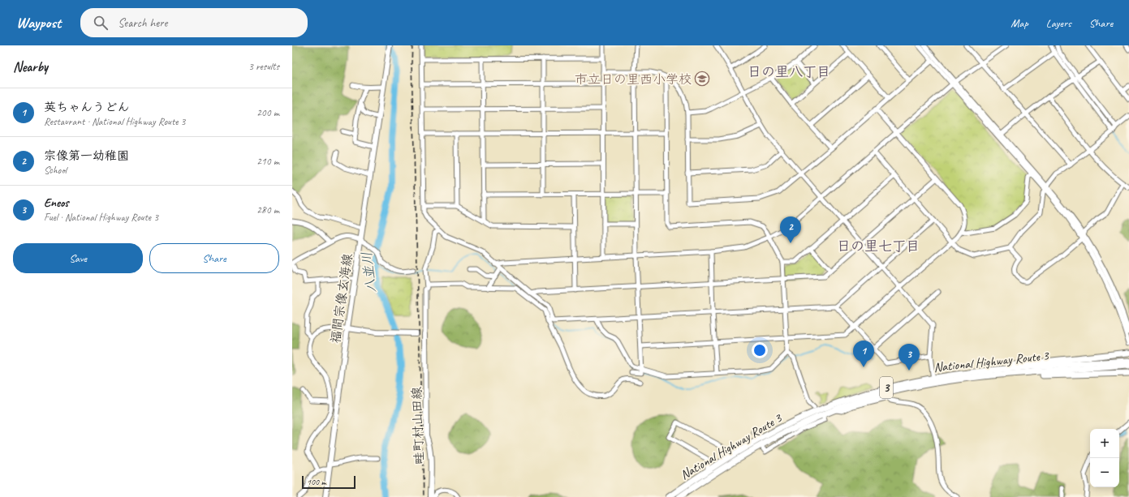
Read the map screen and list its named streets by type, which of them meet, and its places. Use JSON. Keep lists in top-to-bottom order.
{
  "streets": {
    "highway": ["National Highway Route 3", "3"],
    "main road": ["福間宗像玄海線", "畦町村山田線"]
  },
  "districts": ["日の里八丁目", "日の里七丁目"],
  "water": ["八並川"],
  "places": {
    "school or university": ["市立日の里西小学校"]
  },
  "scale_bar": "100 m",
  "page": {
    "header": "Waypost",
    "search": "Search here",
    "nav": ["Map", "Layers", "Share"],
    "heading": ["Nearby", "3 results"],
    "list": [
      {
        "mark": "1",
        "name": "英ちゃんうどん",
        "note": "Restaurant · National Highway Route 3",
        "value": "200 m"
      },
      {
        "mark": "2",
        "name": "宗像第一幼稚園",
        "note": "School",
        "value": "210 m"
      },
      {
        "mark": "3",
        "name": "Eneos",
        "note": "Fuel · National Highway Route 3",
        "value": "280 m"
      }
    ],
    "pins": ["2", "1", "3"],
    "buttons": ["Save", "Share"],
    "map_buttons": ["+", "−"],
    "scale": "100 m"
  }
}
